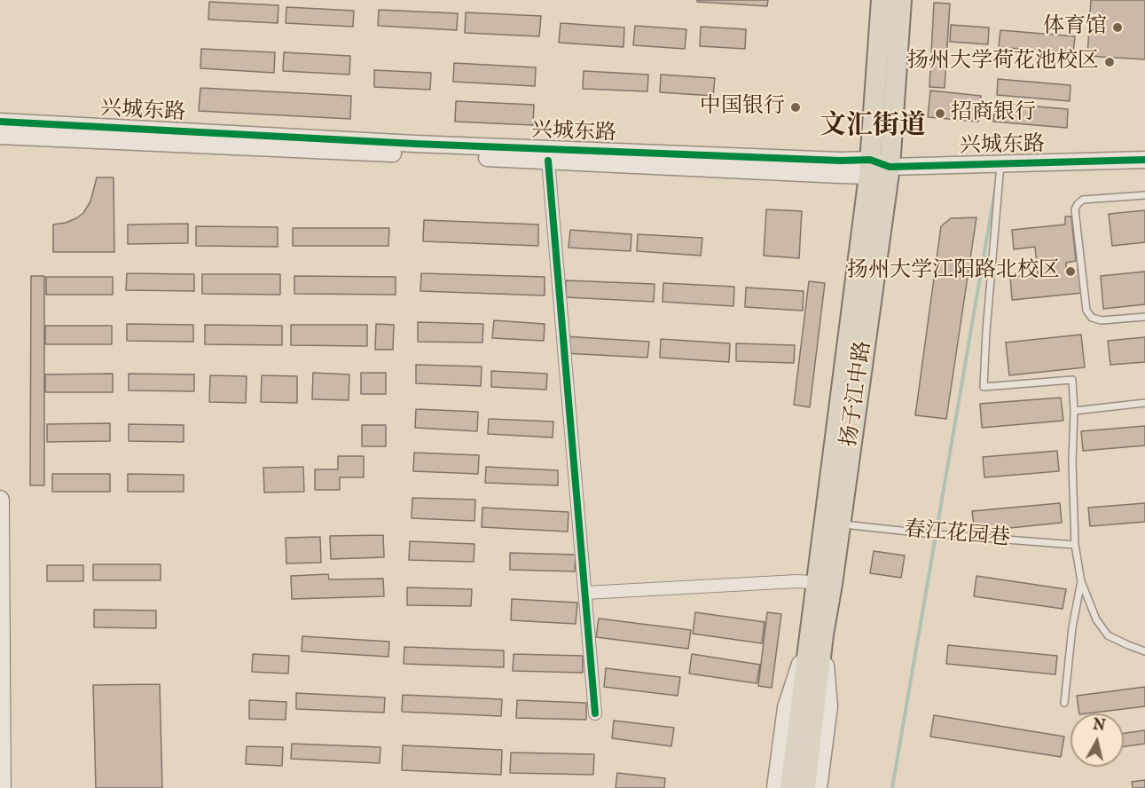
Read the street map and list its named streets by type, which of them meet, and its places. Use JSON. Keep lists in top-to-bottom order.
{
  "streets": {
    "main road": ["扬子江中路"],
    "street": ["兴城东路"],
    "lane": ["春江花园巷"]
  },
  "crossings": [
    ["兴城东路", "扬子江中路"],
    ["扬子江中路", "春江花园巷"]
  ],
  "districts": ["文汇街道"],
  "places": [
    "体育馆",
    "扬州大学荷花池校区",
    "中国银行",
    "招商银行",
    "扬州大学江阳路北校区"
  ],
  "north": "top"
}
